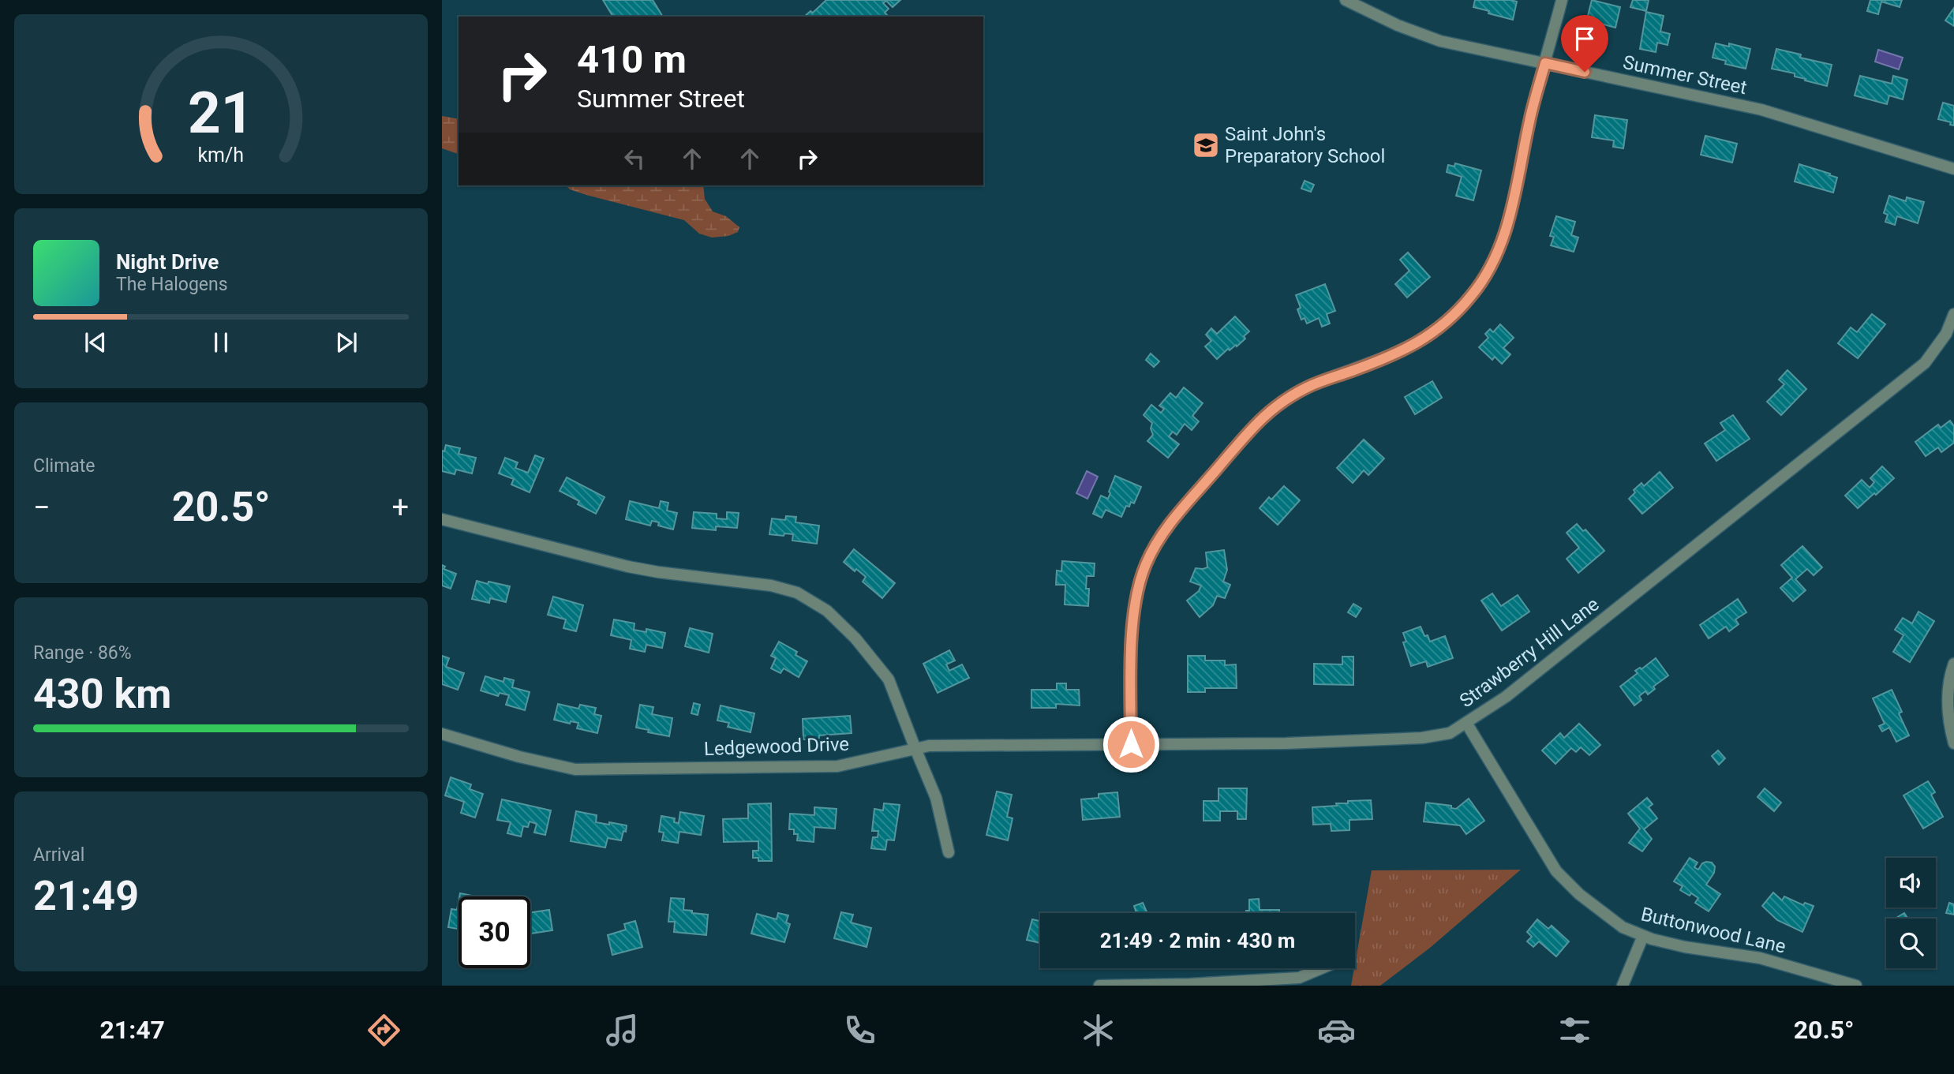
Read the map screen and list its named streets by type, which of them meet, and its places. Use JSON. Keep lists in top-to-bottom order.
{
  "streets": {
    "street": [
      "Summer Street",
      "Strawberry Hill Lane",
      "Ledgewood Drive",
      "Buttonwood Lane"
    ]
  },
  "crossings": [
    ["Strawberry Hill Lane", "Ledgewood Drive"],
    ["Strawberry Hill Lane", "Buttonwood Lane"]
  ],
  "places": {
    "school or university": ["Saint John's Preparatory School"]
  },
  "page": {
    "turn": ["410 m", "Summer Street"],
    "song": ["Night Drive", "The Halogens"],
    "tile": [
      "Climate",
      ["Range · 86%", "430 km"],
      ["Arrival", "21:49"]
    ],
    "heat": ["−", "20.5°", "+"],
    "limit": "30",
    "trip": "21:49 · 2 min · 430 m",
    "tabs": ["21:47", "20.5°"],
    "gauge": ["21", "km/h"]
  }
}
